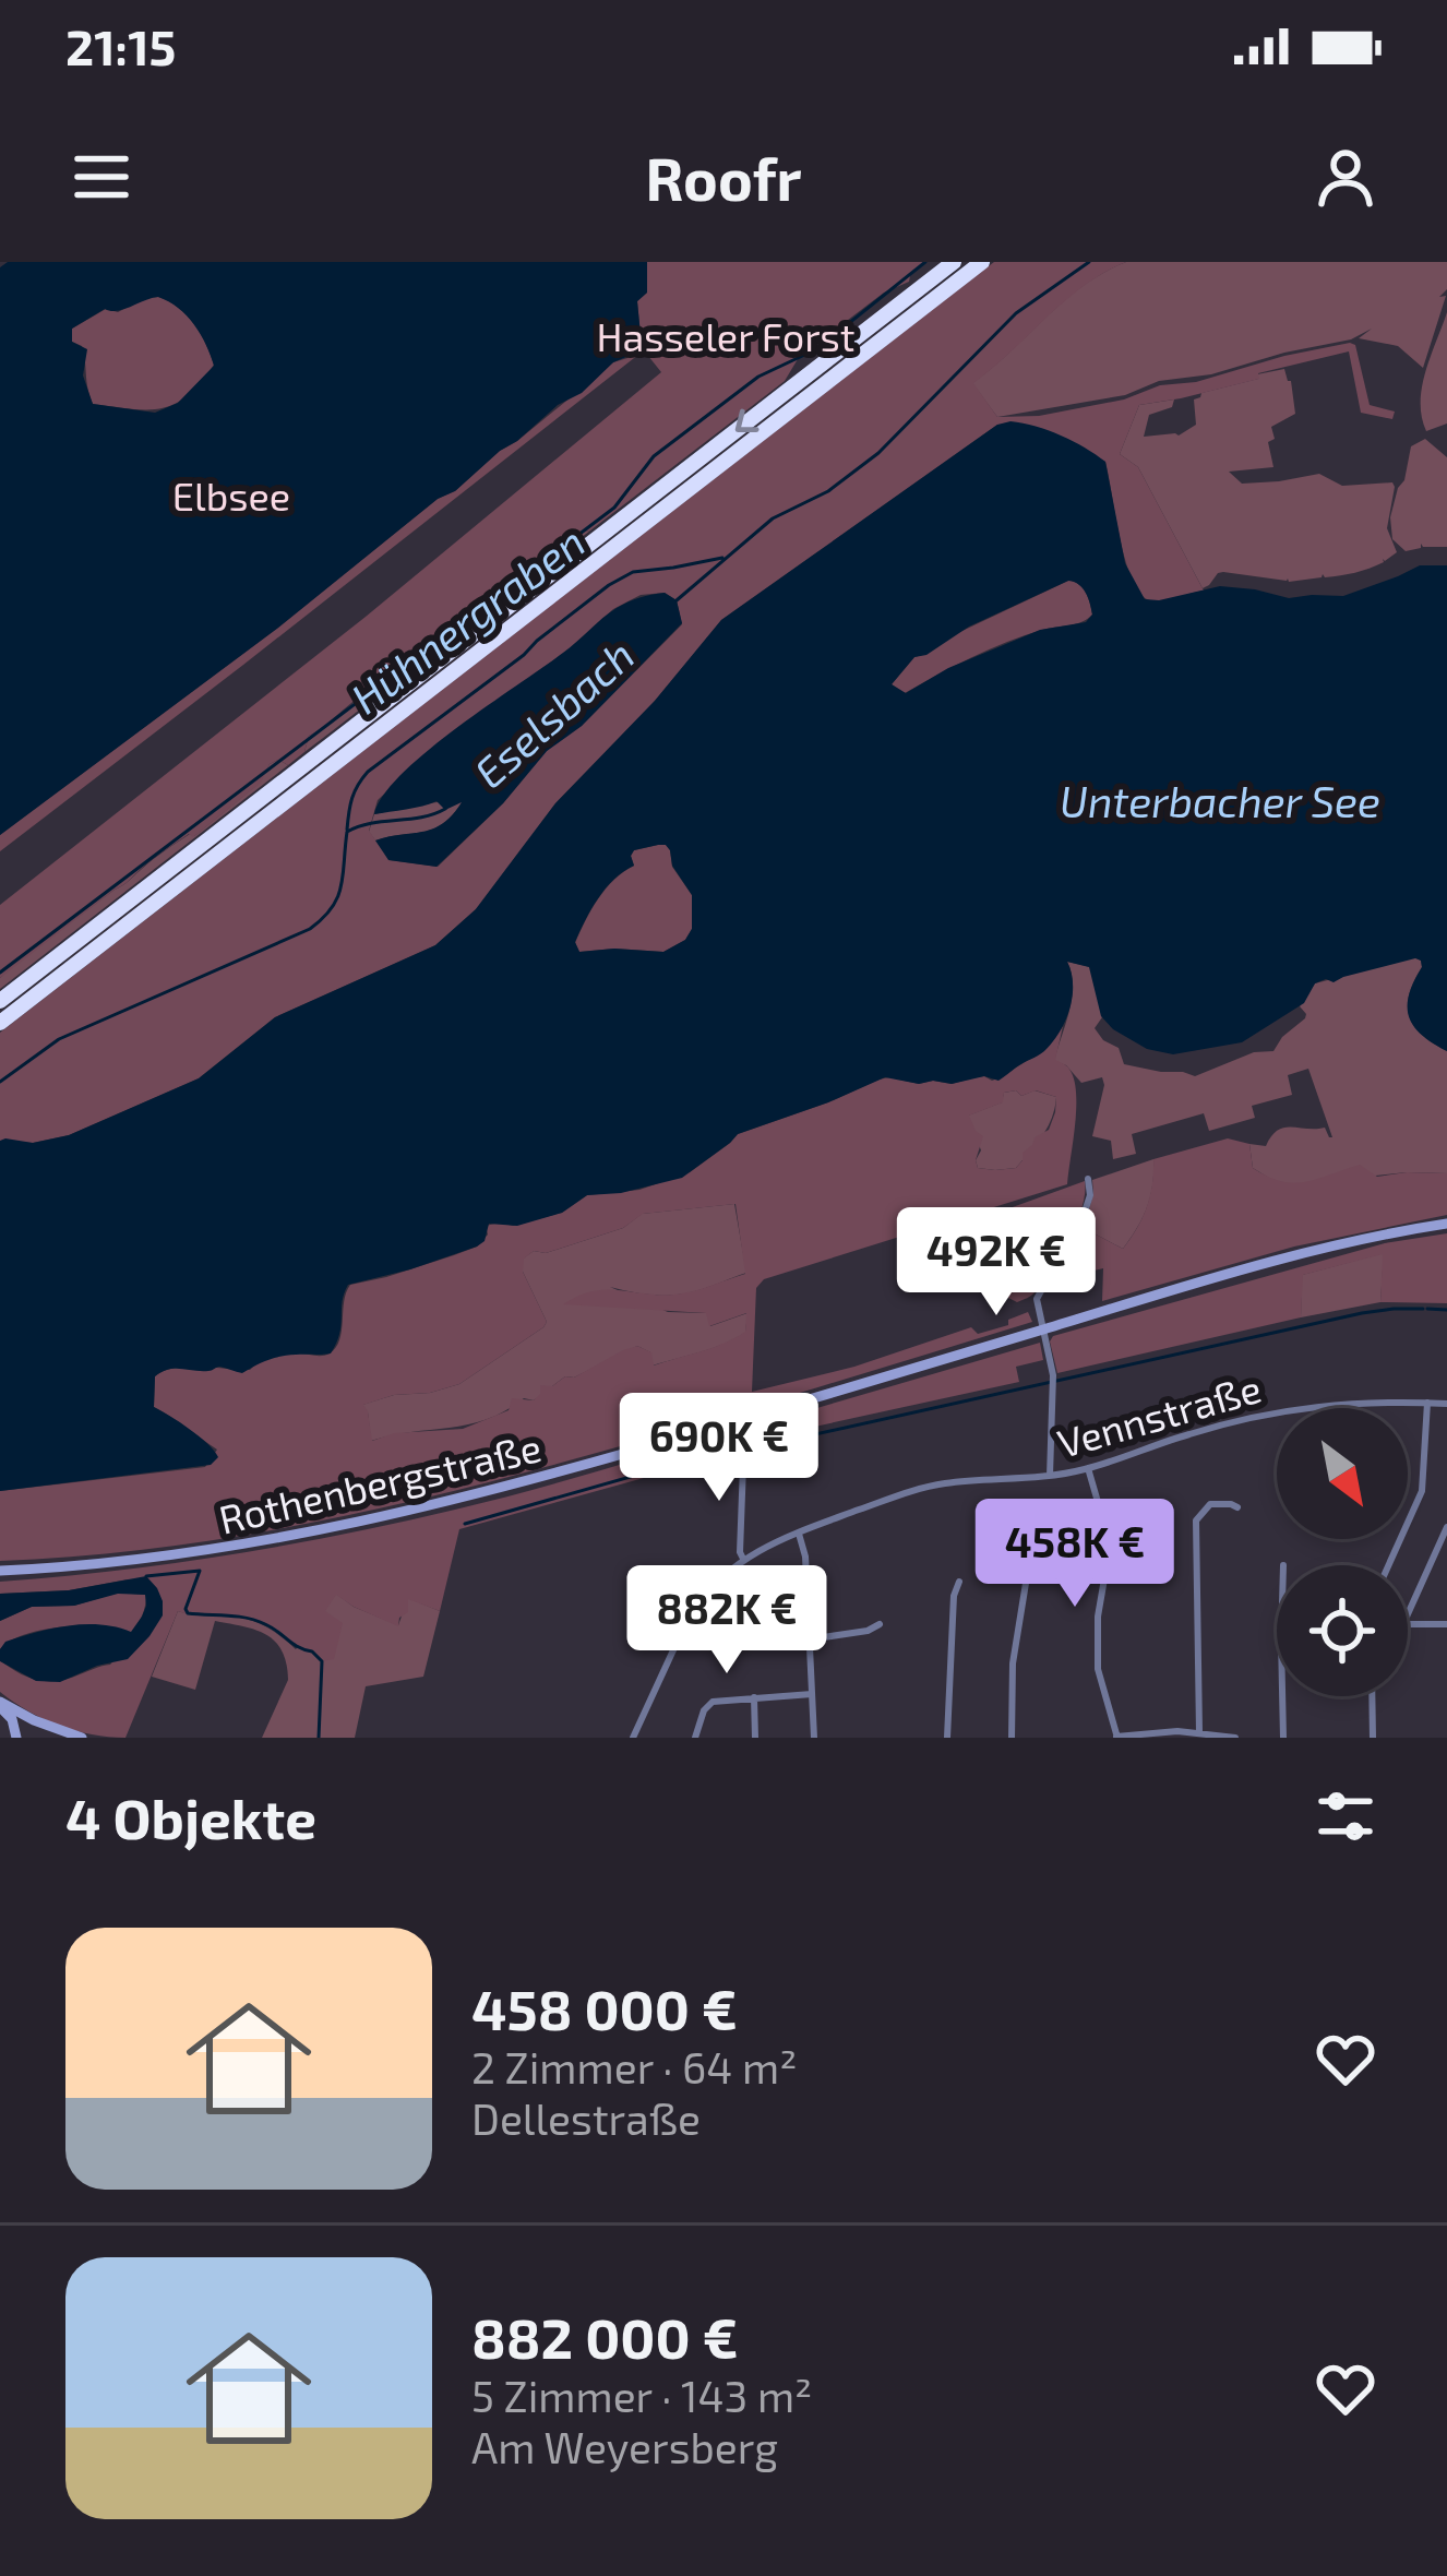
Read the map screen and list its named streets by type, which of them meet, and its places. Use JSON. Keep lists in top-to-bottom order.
{
  "streets": {
    "main road": ["Rothenbergstraße"],
    "street": ["Vennstraße"]
  },
  "water": ["Hühnergraben", "Eselsbach", "Unterbacher See"],
  "parks": ["Hasseler Forst", "Elbsee"],
  "north": "bottom right",
  "page": {
    "status": "21:15",
    "header": "Roofr",
    "price": [
      "492K €",
      "690K €",
      "458K €",
      "882K €"
    ],
    "heading": "4 Objekte",
    "list": [
      {
        "name": "458 000 €",
        "note": "2 Zimmer · 64 m² · Dellestraße"
      },
      {
        "name": "882 000 €",
        "note": "5 Zimmer · 143 m² · Am Weyersberg"
      }
    ]
  }
}
